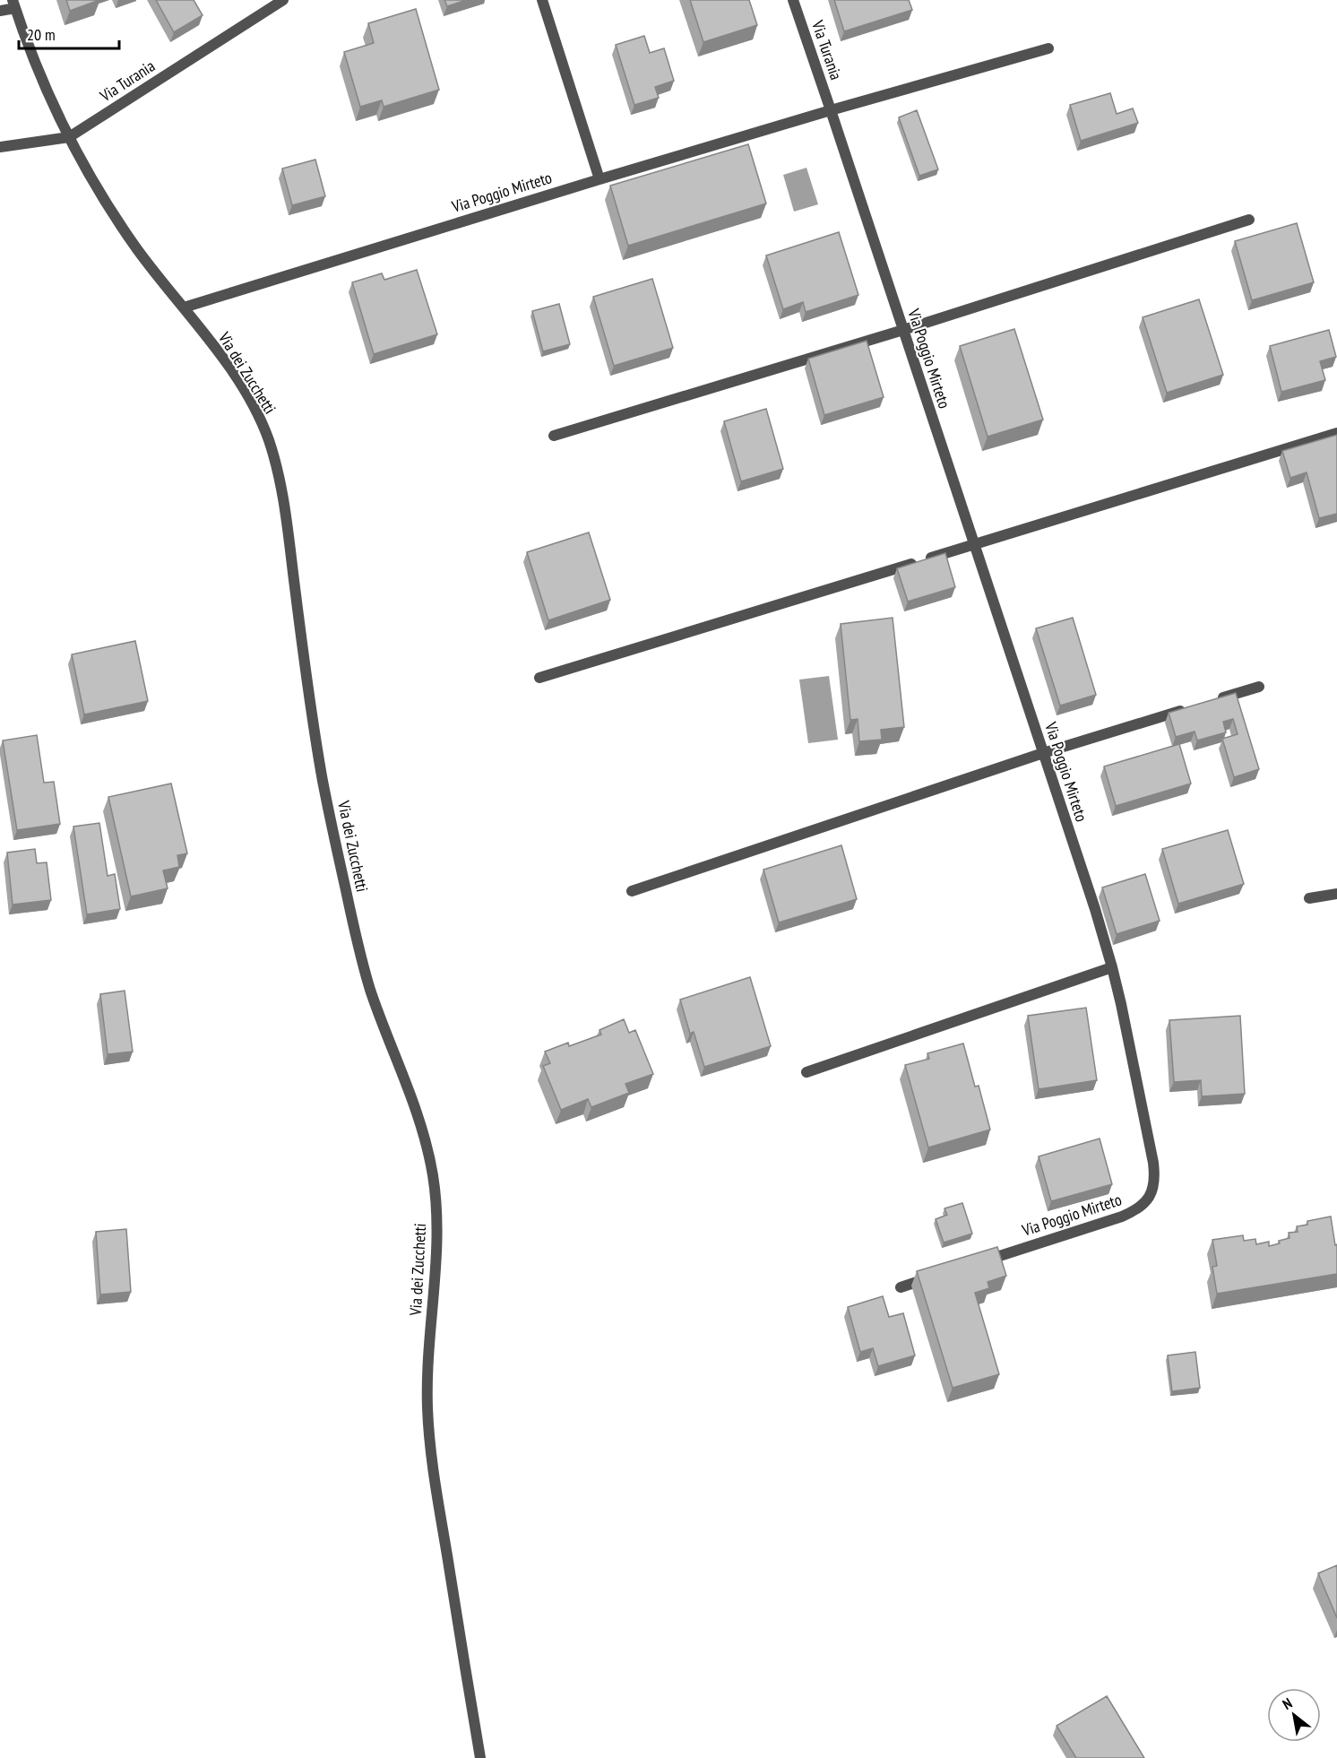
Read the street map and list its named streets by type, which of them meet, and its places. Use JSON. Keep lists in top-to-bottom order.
{
  "streets": {
    "street": ["Via Turania", "Via Poggio Mirteto", "Via dei Zucchetti"]
  },
  "crossings": [
    ["Via Turania", "Via Poggio Mirteto"],
    ["Via Turania", "Via dei Zucchetti"],
    ["Via Poggio Mirteto", "Via dei Zucchetti"]
  ],
  "scale_bar": "20 m",
  "north": "top left"
}
